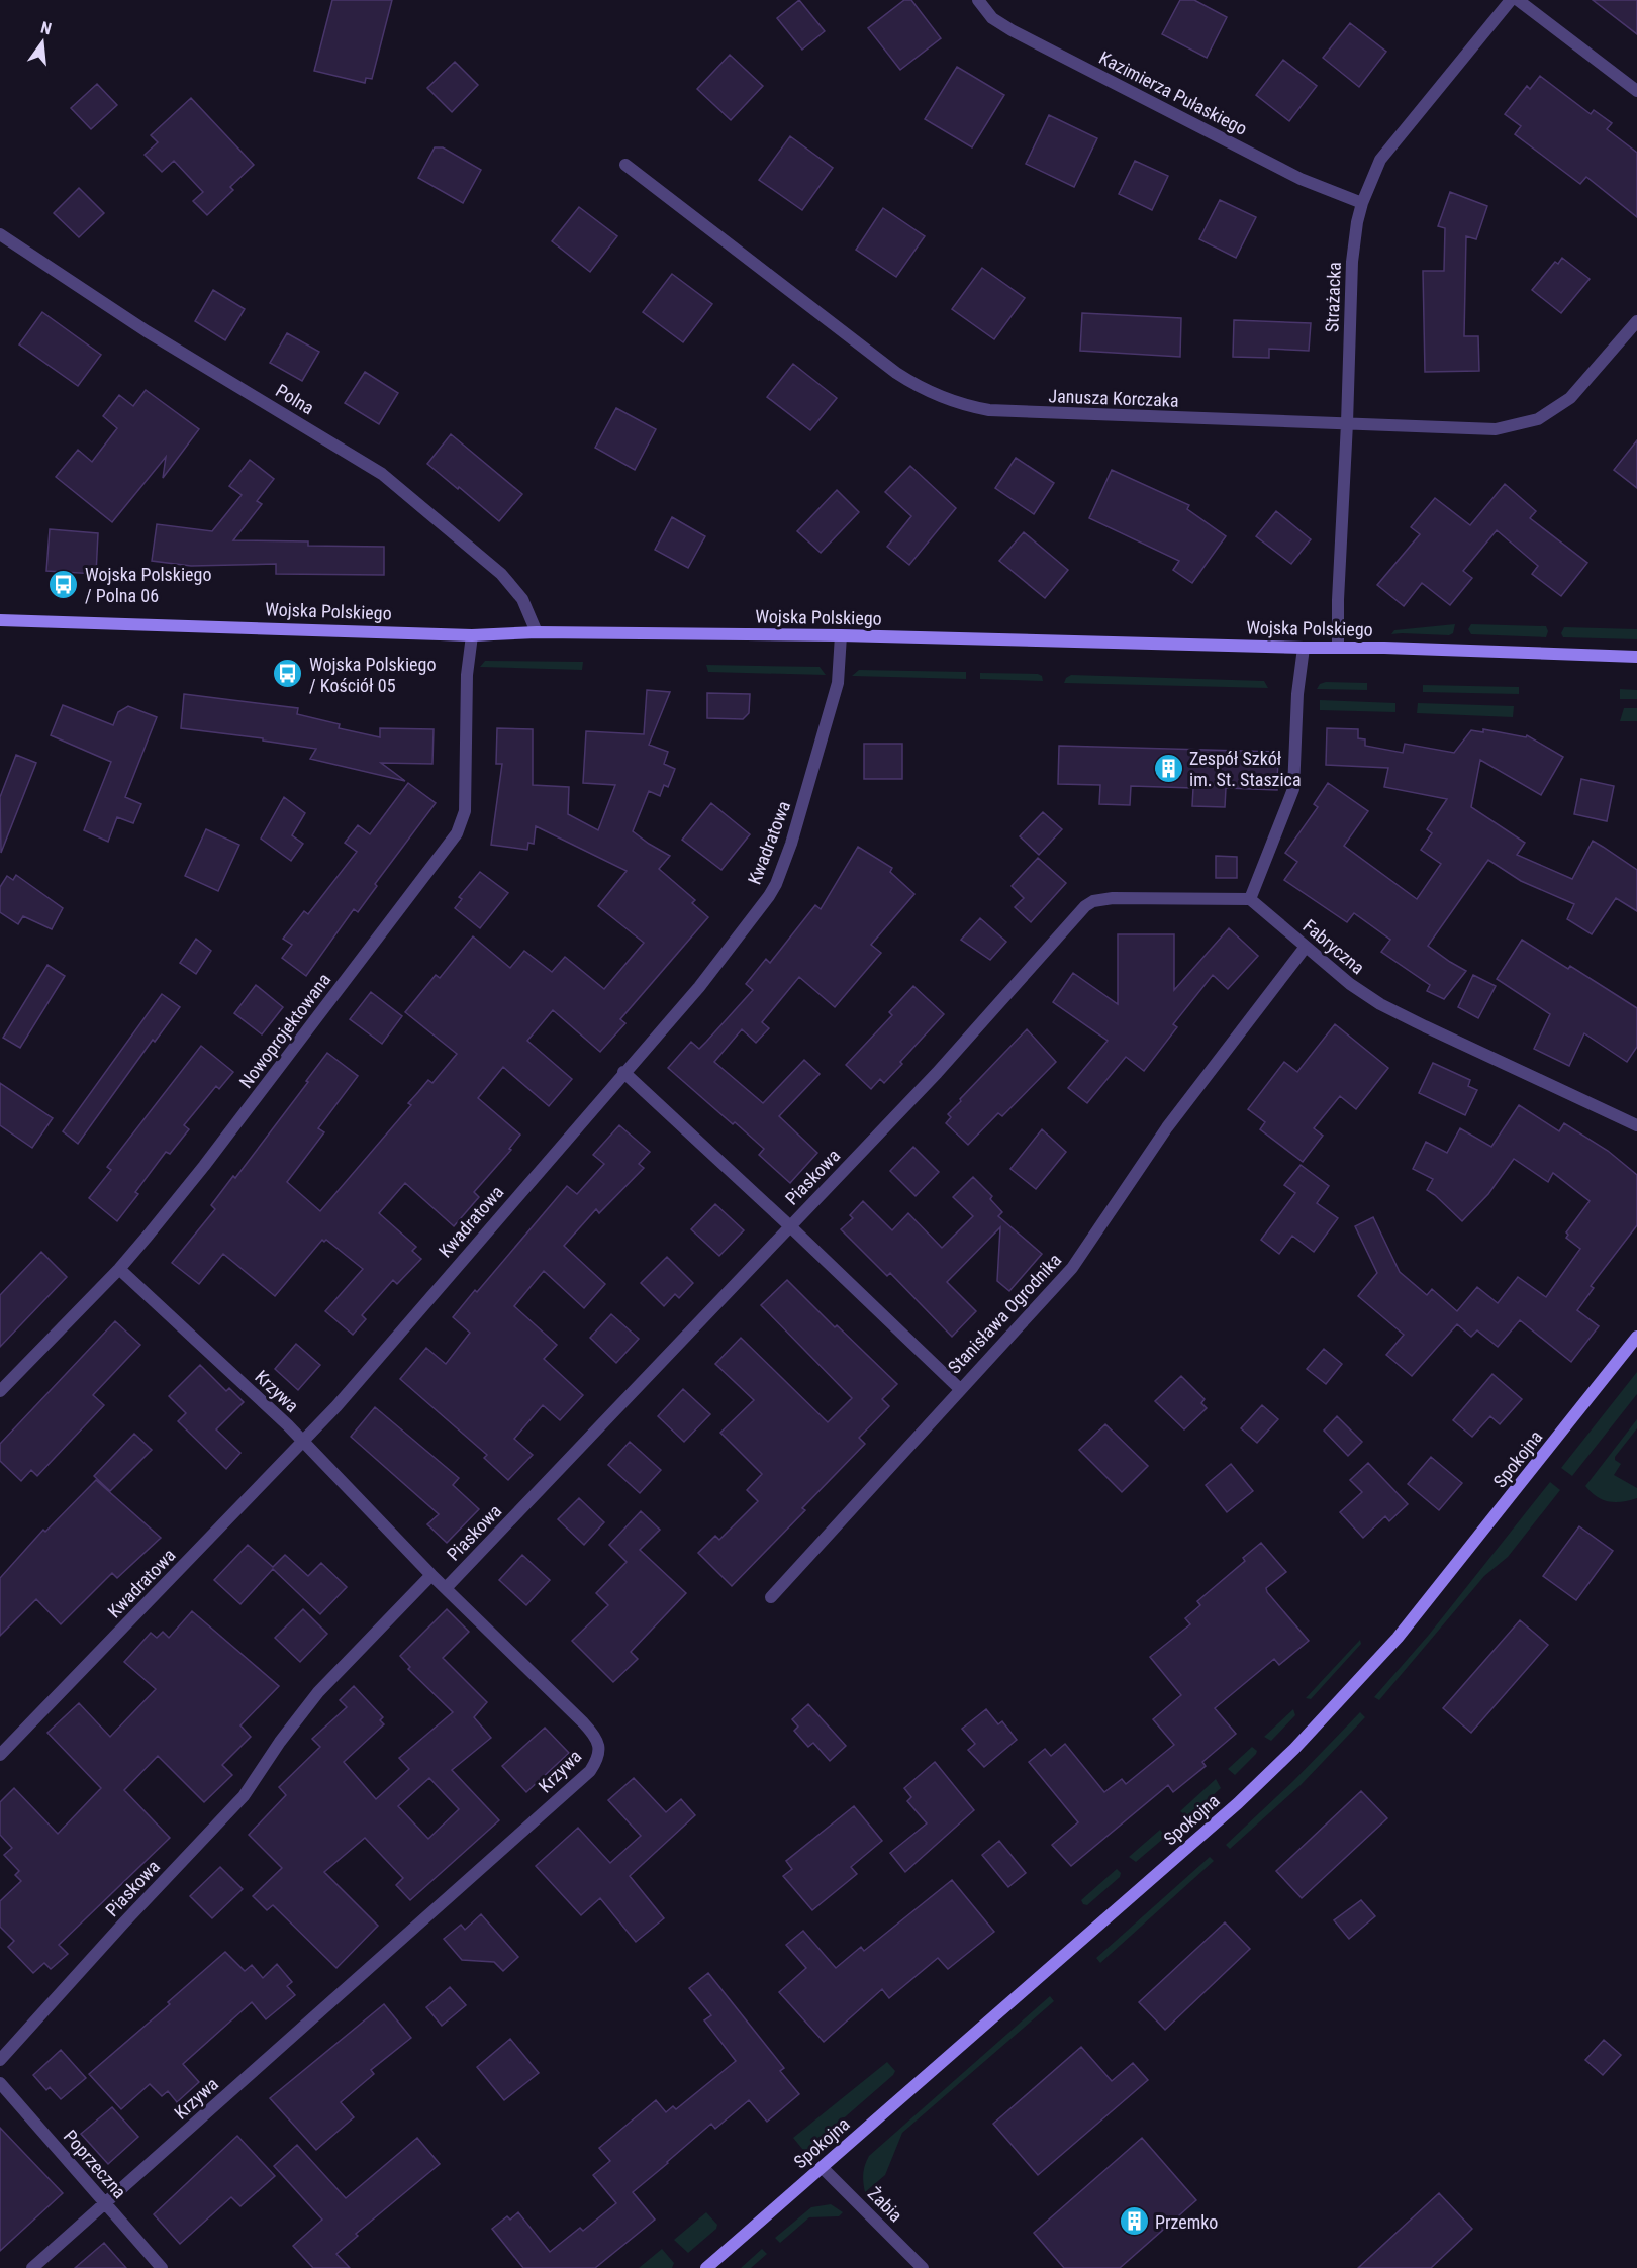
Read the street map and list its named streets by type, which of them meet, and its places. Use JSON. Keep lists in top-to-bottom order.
{
  "streets": {
    "main road": ["Wojska Polskiego", "Spokojna"],
    "street": [
      "Kazimierza Pułaskiego",
      "Strażacka",
      "Janusza Korczaka",
      "Polna",
      "Kwadratowa",
      "Fabryczna",
      "Nowoprojektowana",
      "Piaskowa",
      "Stanisława Ogrodnika",
      "Krzywa",
      "Poprzeczna",
      "Żabia"
    ]
  },
  "crossings": [
    ["Kazimierza Pułaskiego", "Strażacka"],
    ["Strażacka", "Janusza Korczaka"],
    ["Strażacka", "Wojska Polskiego"],
    ["Polna", "Wojska Polskiego"],
    ["Wojska Polskiego", "Kwadratowa"],
    ["Wojska Polskiego", "Nowoprojektowana"],
    ["Kwadratowa", "Krzywa"],
    ["Fabryczna", "Piaskowa"],
    ["Fabryczna", "Stanisława Ogrodnika"],
    ["Nowoprojektowana", "Krzywa"],
    ["Piaskowa", "Krzywa"],
    ["Krzywa", "Poprzeczna"],
    ["Spokojna", "Żabia"]
  ],
  "places": {
    "bus stop": ["Wojska Polskiego / Polna 06", "Wojska Polskiego / Kościół 05"],
    "building": ["Zespół Szkół im. St. Staszica", "Przemko"]
  },
  "north": "top"
}
